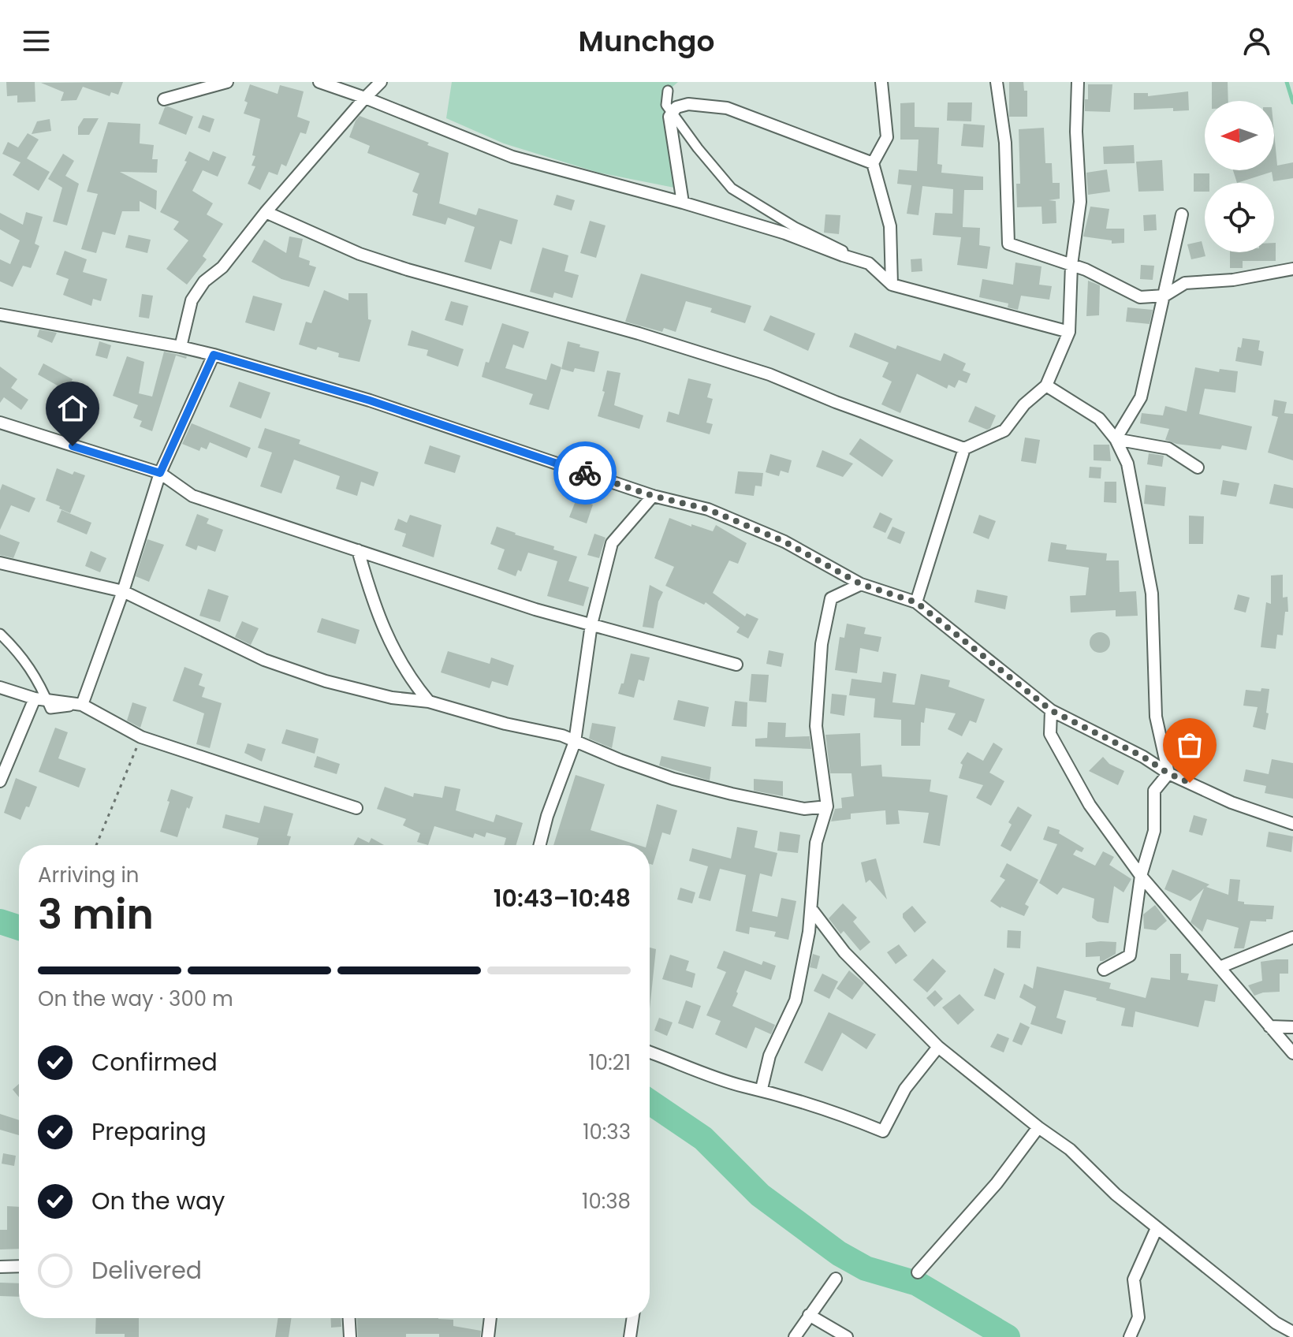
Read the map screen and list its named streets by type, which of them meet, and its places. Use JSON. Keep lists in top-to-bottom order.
{
  "north": "left",
  "page": {
    "header": "Munchgo",
    "heading": ["3 min", "Arriving in", "10:43–10:48"],
    "bar": "On the way · 300 m",
    "list": [
      ["Confirmed", "10:21"],
      ["Preparing", "10:33"],
      ["On the way", "10:38"],
      "Delivered"
    ]
  }
}
